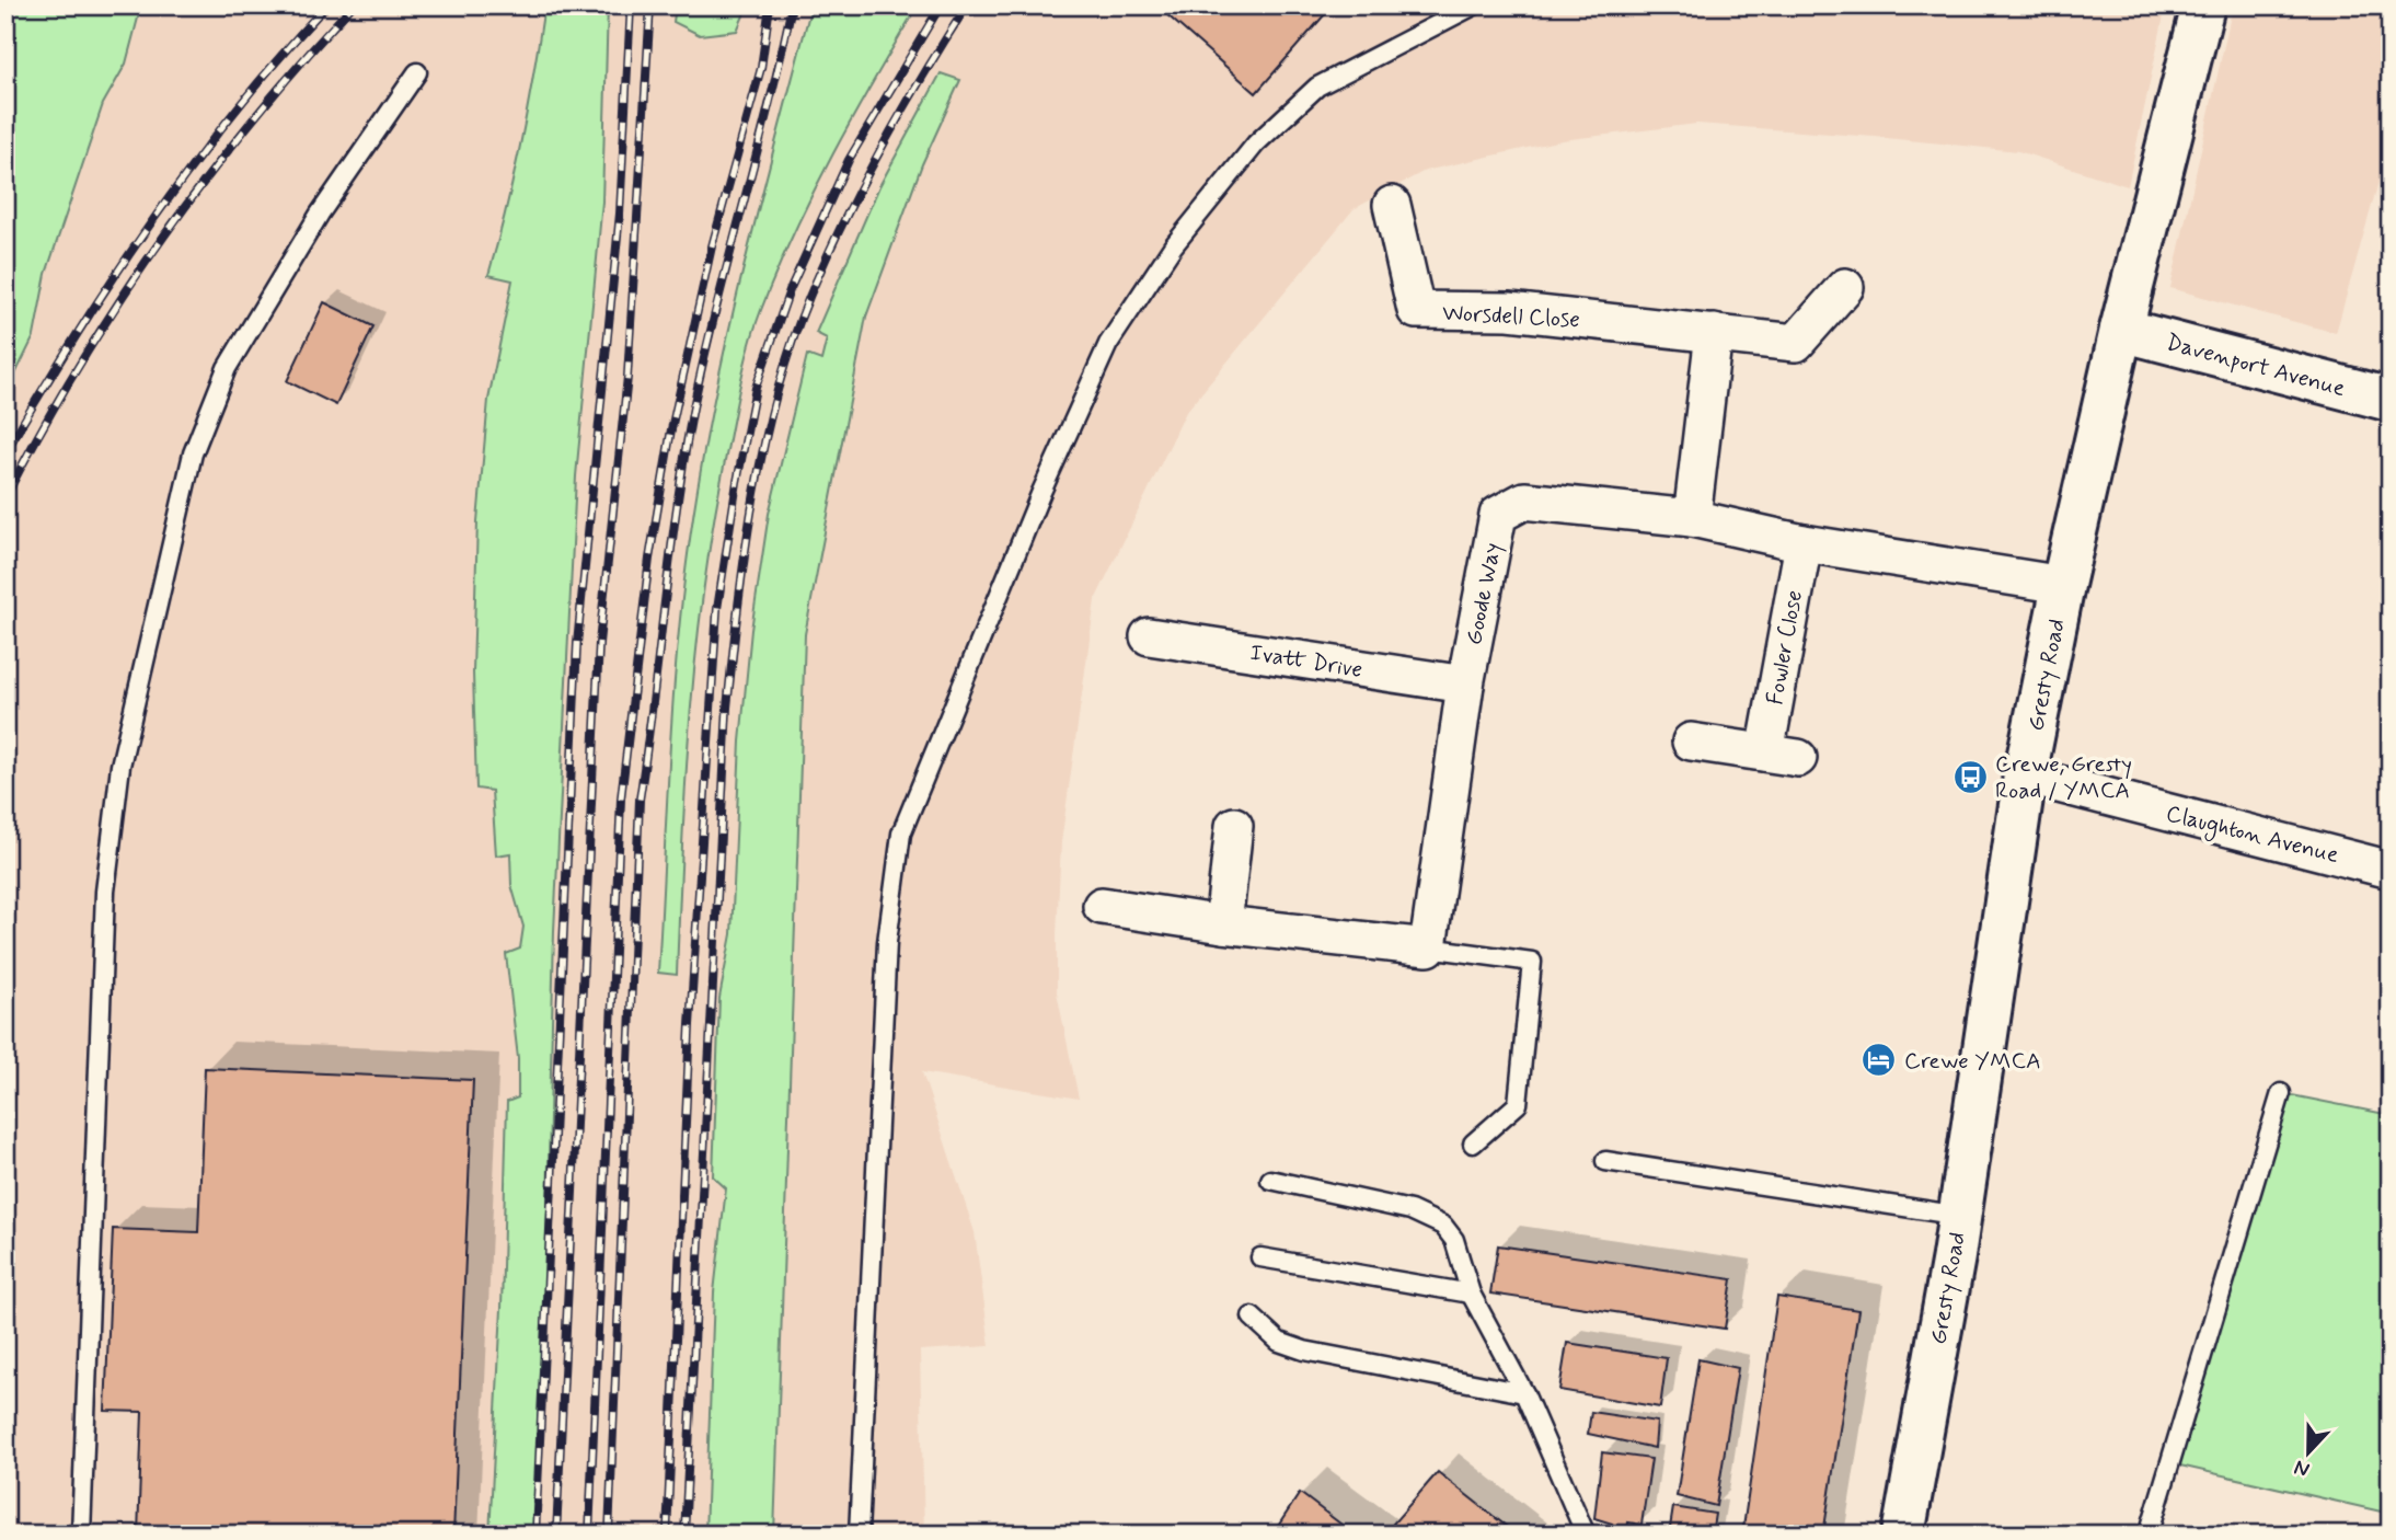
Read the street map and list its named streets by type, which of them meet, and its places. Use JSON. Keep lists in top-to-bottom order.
{
  "streets": {
    "main road": ["Davenport Avenue", "Gresty Road"],
    "street": [
      "Worsdell Close",
      "Goode Way",
      "Fowler Close",
      "Ivatt Drive",
      "Claughton Avenue"
    ]
  },
  "crossings": [
    ["Davenport Avenue", "Gresty Road"],
    ["Goode Way", "Fowler Close"],
    ["Goode Way", "Ivatt Drive"],
    ["Goode Way", "Gresty Road"],
    ["Gresty Road", "Claughton Avenue"]
  ],
  "places": {
    "bus stop": ["Crewe, Gresty Road / YMCA"],
    "hotel": ["Crewe YMCA"]
  },
  "north": "bottom"
}
